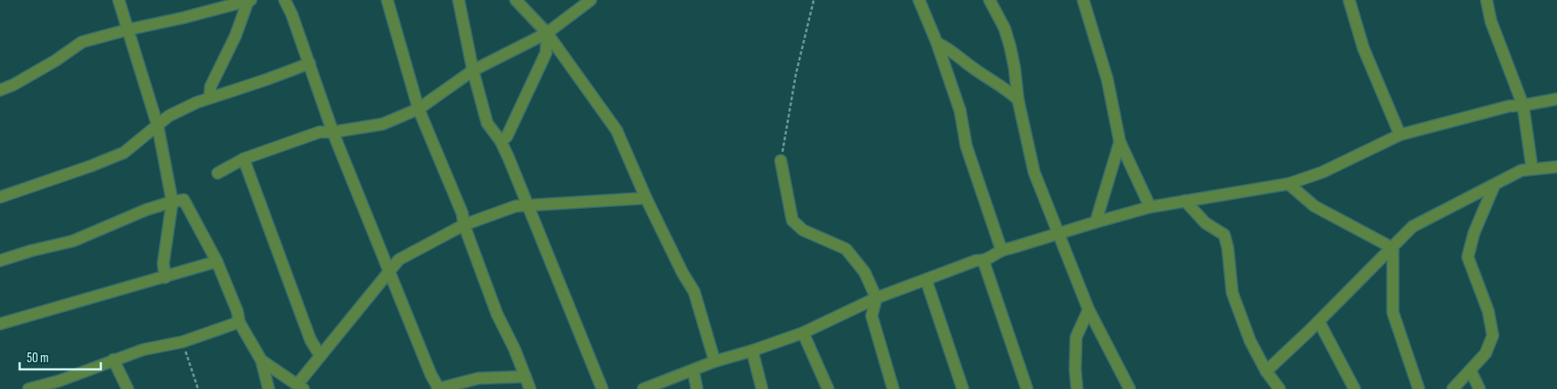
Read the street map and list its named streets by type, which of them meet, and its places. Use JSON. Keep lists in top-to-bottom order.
{
  "scale_bar": "50 m"
}
